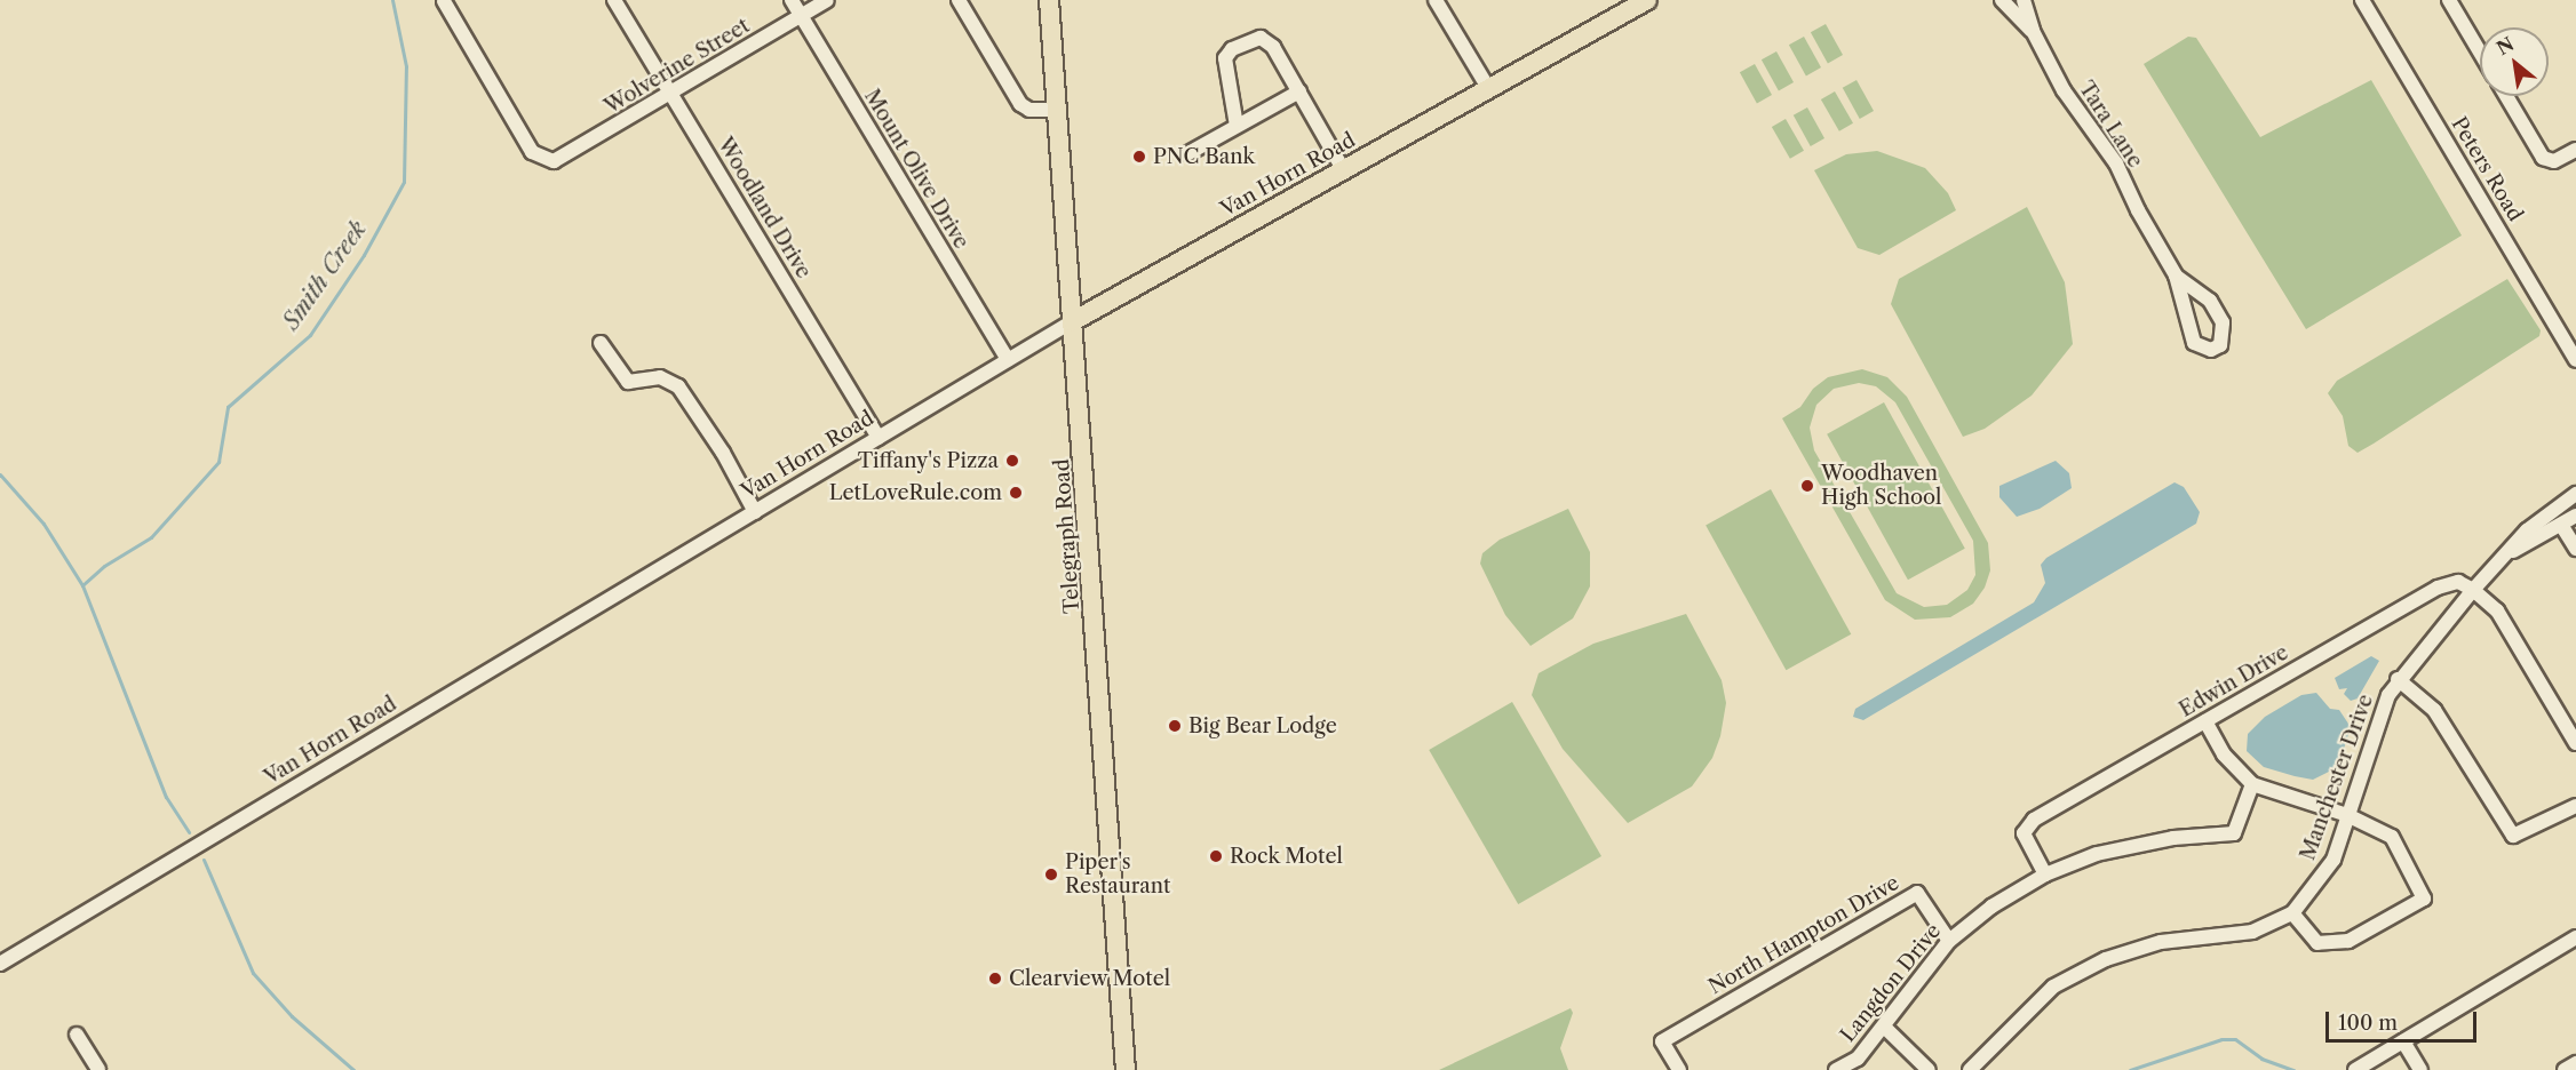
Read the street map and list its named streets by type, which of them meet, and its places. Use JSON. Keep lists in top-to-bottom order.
{
  "streets": {
    "main road": ["Van Horn Road", "Telegraph Road"],
    "street": [
      "Wolverine Street",
      "Tara Lane",
      "Mount Olive Drive",
      "Peters Road",
      "Woodland Drive",
      "Edwin Drive",
      "Manchester Drive",
      "North Hampton Drive",
      "Langdon Drive"
    ]
  },
  "crossings": [
    ["Wolverine Street", "Mount Olive Drive"],
    ["Wolverine Street", "Woodland Drive"],
    ["Mount Olive Drive", "Van Horn Road"],
    ["Van Horn Road", "Woodland Drive"],
    ["Van Horn Road", "Telegraph Road"],
    ["Edwin Drive", "Manchester Drive"],
    ["Edwin Drive", "Langdon Drive"],
    ["North Hampton Drive", "Langdon Drive"]
  ],
  "water": ["Smith Creek"],
  "places": [
    "PNC Bank",
    "Tiffany's Pizza",
    "Woodhaven High School",
    "LetLoveRule.com",
    "Big Bear Lodge",
    "Rock Motel",
    "Piper's Restaurant",
    "Clearview Motel"
  ],
  "scale_bar": "100 m",
  "north": "top left"
}
